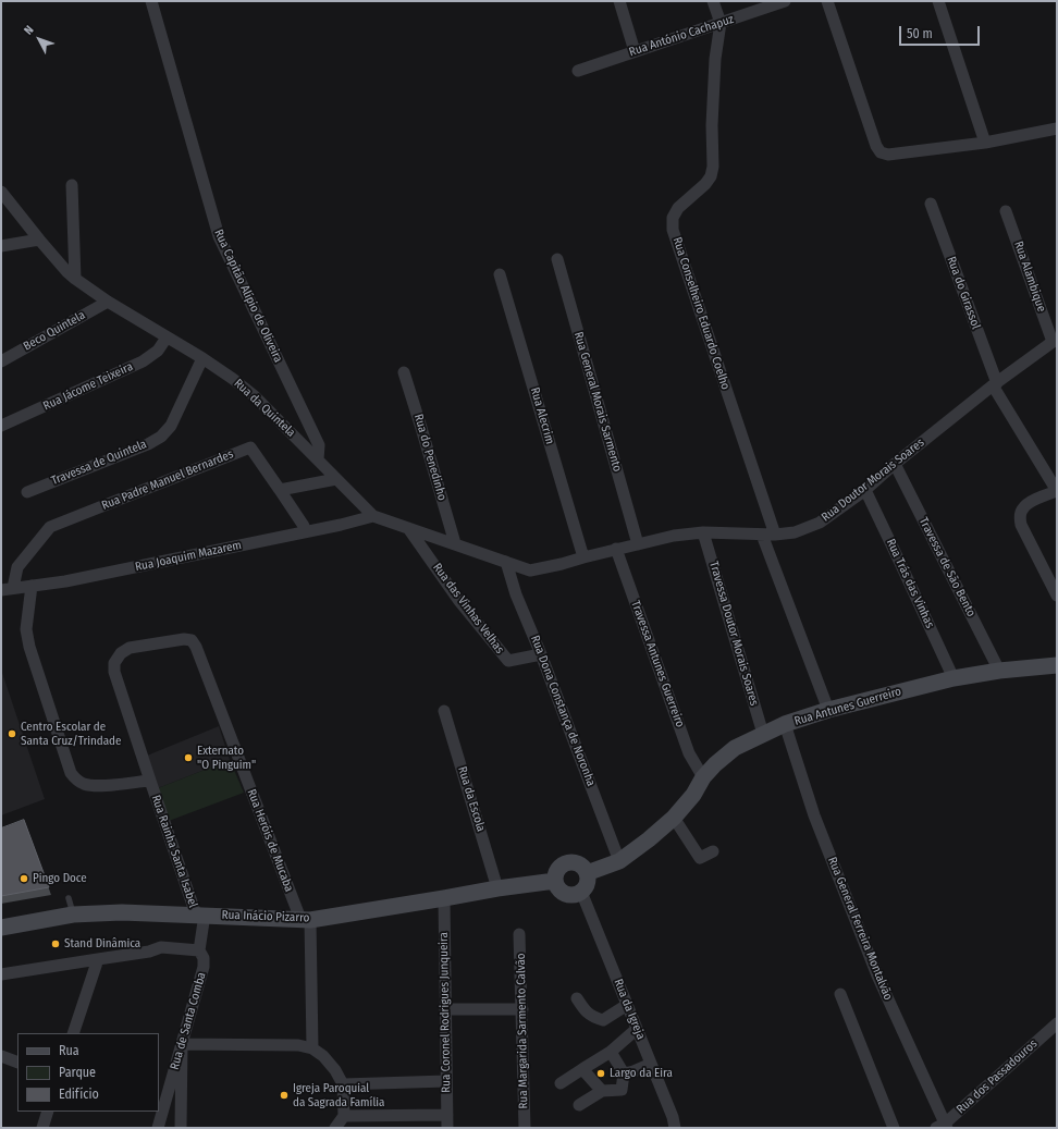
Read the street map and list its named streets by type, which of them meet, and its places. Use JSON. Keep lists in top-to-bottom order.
{
  "streets": {
    "main road": ["Rua Antunes Guerreiro", "Rua Inácio Pizarro"],
    "street": [
      "Rua António Cachapuz",
      "Rua Alambique",
      "Rua do Girassol",
      "Rua Capitão Alípio de Oliveira",
      "Rua Conselheiro Eduardo Coelho",
      "Beco Quintela",
      "Rua Jácome Teixeira",
      "Rua General Morais Sarmento",
      "Rua da Quintela",
      "Rua Alecrim",
      "Rua do Penedinho",
      "Travessa de Quintela",
      "Rua Padre Manuel Bernardes",
      "Rua Doutor Morais Soares",
      "Rua Joaquim Mazarem",
      "Travessa de São Bento",
      "Rua Trás das Vinhas",
      "Rua das Vinhas Velhas",
      "Travessa Doutor Morais Soares",
      "Travessa Antunes Guerreiro",
      "Rua Dona Constança de Noronha",
      "Rua da Escola",
      "Rua Heróis de Mucaba",
      "Rua Rainha Santa Isabel",
      "Rua General Ferreira Montalvão",
      "Rua da Igreja",
      "Rua Coronel Rodrigues Junqueira",
      "Rua de Santa Comba",
      "Rua Margarida Sarmento Calvão",
      "Rua dos Passadouros"
    ]
  },
  "crossings": [
    ["Rua António Cachapuz", "Rua Conselheiro Eduardo Coelho"],
    ["Rua Alambique", "Rua Doutor Morais Soares"],
    ["Rua do Girassol", "Rua Doutor Morais Soares"],
    ["Rua Capitão Alípio de Oliveira", "Rua da Quintela"],
    ["Rua Conselheiro Eduardo Coelho", "Rua Doutor Morais Soares"],
    ["Beco Quintela", "Rua da Quintela"],
    ["Rua Jácome Teixeira", "Rua da Quintela"],
    ["Rua General Morais Sarmento", "Rua Doutor Morais Soares"],
    ["Rua da Quintela", "Rua do Penedinho"],
    ["Rua da Quintela", "Travessa de Quintela"],
    ["Rua da Quintela", "Rua Doutor Morais Soares"],
    ["Rua da Quintela", "Rua Joaquim Mazarem"],
    ["Rua da Quintela", "Rua das Vinhas Velhas"],
    ["Rua da Quintela", "Rua Dona Constança de Noronha"],
    ["Rua Alecrim", "Rua Doutor Morais Soares"],
    ["Rua Padre Manuel Bernardes", "Rua Joaquim Mazarem"],
    ["Rua Doutor Morais Soares", "Travessa de São Bento"],
    ["Rua Doutor Morais Soares", "Rua Trás das Vinhas"],
    ["Rua Doutor Morais Soares", "Travessa Doutor Morais Soares"],
    ["Rua Doutor Morais Soares", "Travessa Antunes Guerreiro"],
    ["Rua Doutor Morais Soares", "Rua Dona Constança de Noronha"],
    ["Rua Joaquim Mazarem", "Rua Rainha Santa Isabel"],
    ["Travessa de São Bento", "Rua Antunes Guerreiro"],
    ["Rua Trás das Vinhas", "Rua Antunes Guerreiro"],
    ["Rua das Vinhas Velhas", "Rua Dona Constança de Noronha"],
    ["Travessa Doutor Morais Soares", "Rua Antunes Guerreiro"],
    ["Travessa Antunes Guerreiro", "Rua Antunes Guerreiro"],
    ["Rua Antunes Guerreiro", "Rua Dona Constança de Noronha"],
    ["Rua Antunes Guerreiro", "Rua Inácio Pizarro"],
    ["Rua Antunes Guerreiro", "Rua General Ferreira Montalvão"],
    ["Rua Antunes Guerreiro", "Rua da Igreja"],
    ["Rua da Escola", "Rua Inácio Pizarro"],
    ["Rua Heróis de Mucaba", "Rua Rainha Santa Isabel"],
    ["Rua Heróis de Mucaba", "Rua Inácio Pizarro"],
    ["Rua Rainha Santa Isabel", "Rua Inácio Pizarro"],
    ["Rua Rainha Santa Isabel", "Rua de Santa Comba"],
    ["Rua Inácio Pizarro", "Rua da Igreja"],
    ["Rua Inácio Pizarro", "Rua Coronel Rodrigues Junqueira"],
    ["Rua Inácio Pizarro", "Rua de Santa Comba"],
    ["Rua General Ferreira Montalvão", "Rua dos Passadouros"]
  ],
  "places": [
    "Centro Escolar de Santa Cruz/Trindade",
    "Externato \"O Pinguim\"",
    "Pingo Doce",
    "Stand Dinâmica",
    "Largo da Eira",
    "Igreja Paroquial da Sagrada Família"
  ],
  "legend": ["Rua", "Parque", "Edifício"],
  "scale_bar": "50 m",
  "north": "top left"
}
